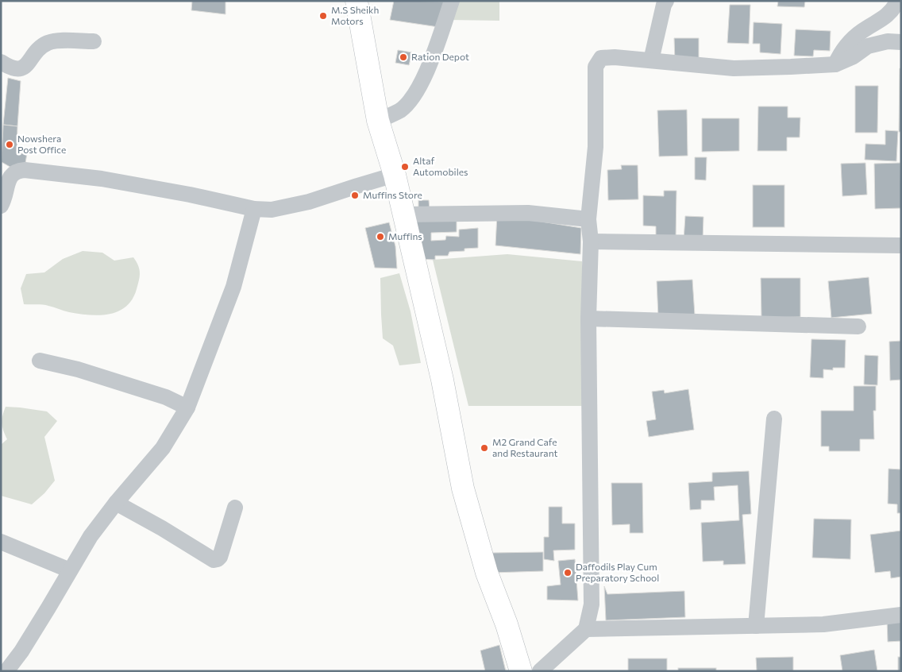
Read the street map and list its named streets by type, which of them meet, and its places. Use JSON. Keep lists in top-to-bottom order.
{
  "places": [
    "M.S Sheikh Motors",
    "Ration Depot",
    "Nowshera Post Office",
    "Altaf Automobiles",
    "Muffins Store",
    "Muffins",
    "M2 Grand Cafe and Restaurant",
    "Daffodils Play Cum Preparatory School"
  ]
}
